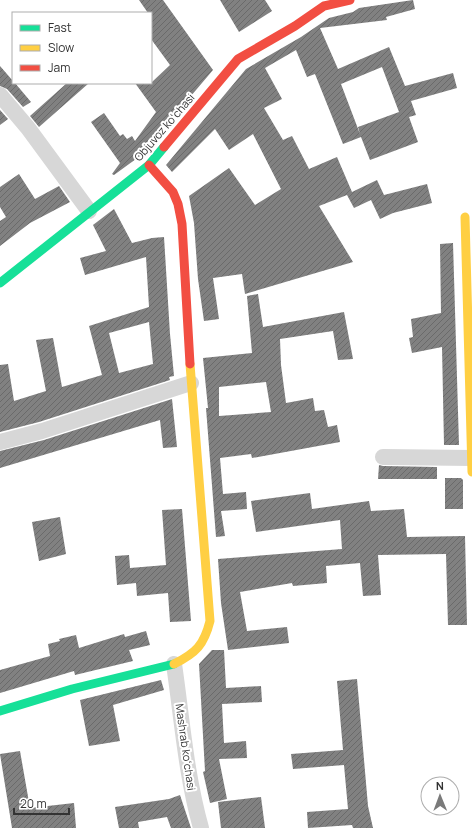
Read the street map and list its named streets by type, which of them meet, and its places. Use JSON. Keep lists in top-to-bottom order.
{
  "streets": {
    "street": ["Objuvoz koʻchasi", "Mashrab koʻchasi"]
  },
  "legend": ["Fast", "Slow", "Jam"],
  "scale_bar": "20 m",
  "north": "top"
}
